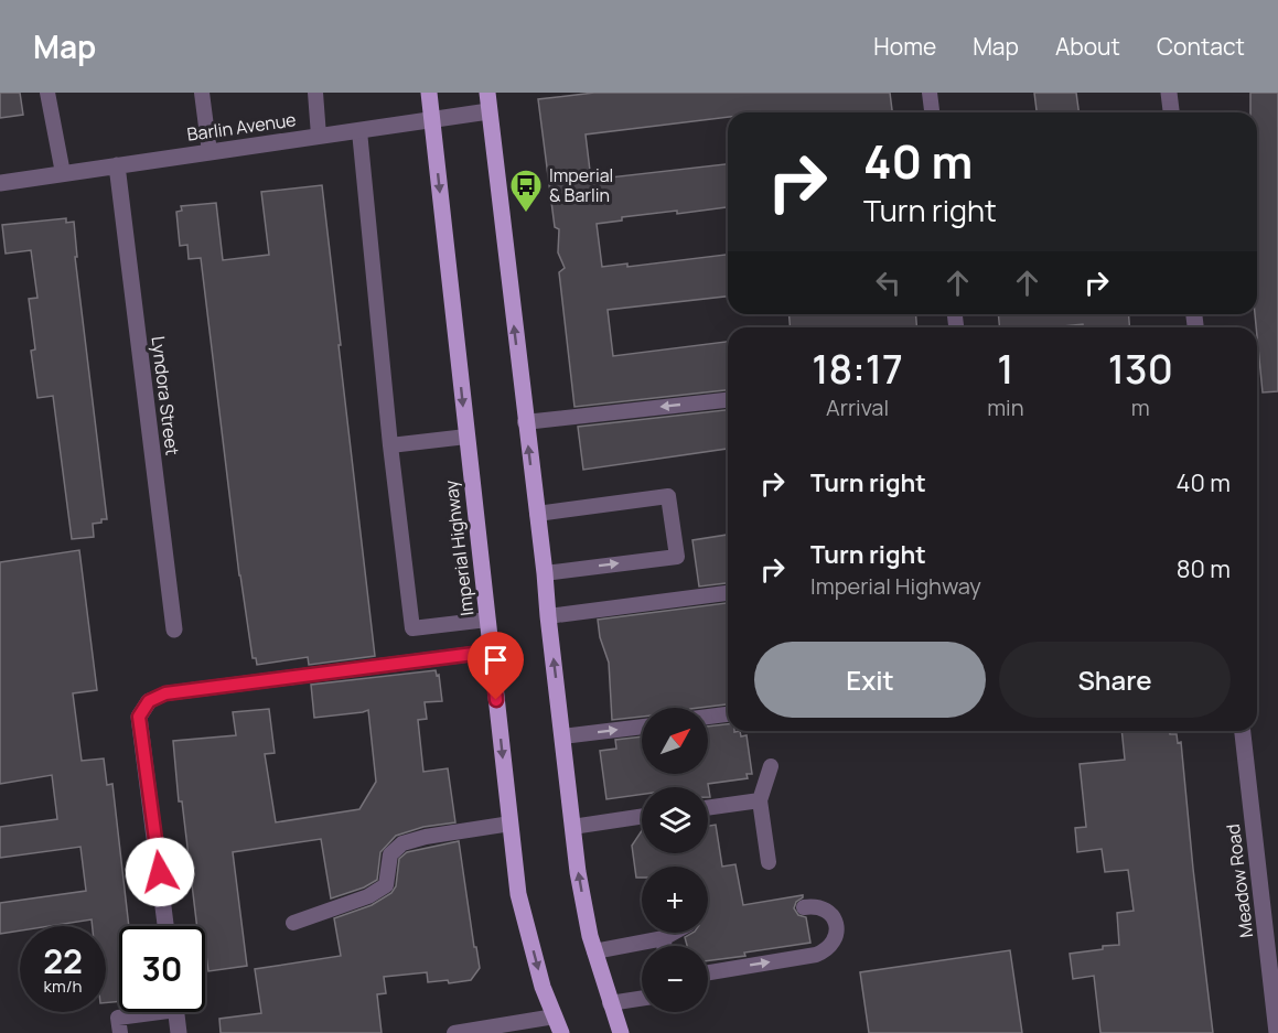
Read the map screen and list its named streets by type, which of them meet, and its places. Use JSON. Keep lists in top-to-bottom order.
{
  "streets": {
    "main road": ["Imperial Highway"],
    "street": ["Barlin Avenue", "Lyndora Street", "Meadow Road"]
  },
  "crossings": [
    ["Barlin Avenue", "Lyndora Street"],
    ["Barlin Avenue", "Imperial Highway"]
  ],
  "places": {
    "bus stop": ["Imperial & Barlin"]
  },
  "north": "top right",
  "page": {
    "header": "Map",
    "nav": [
      "Home",
      "Map",
      "About",
      "Contact"
    ],
    "turn": ["40 m", "Turn right"],
    "eta": [
      "18:17",
      "Arrival",
      "1",
      "min",
      "130",
      "m"
    ],
    "list": [
      {
        "name": "Turn right",
        "value": "40 m"
      },
      {
        "name": "Turn right",
        "note": "Imperial Highway",
        "value": "80 m"
      }
    ],
    "buttons": ["Exit", "Share"],
    "map_buttons": ["+", "−"],
    "speed": "22 km/h",
    "limit": "30"
  }
}
